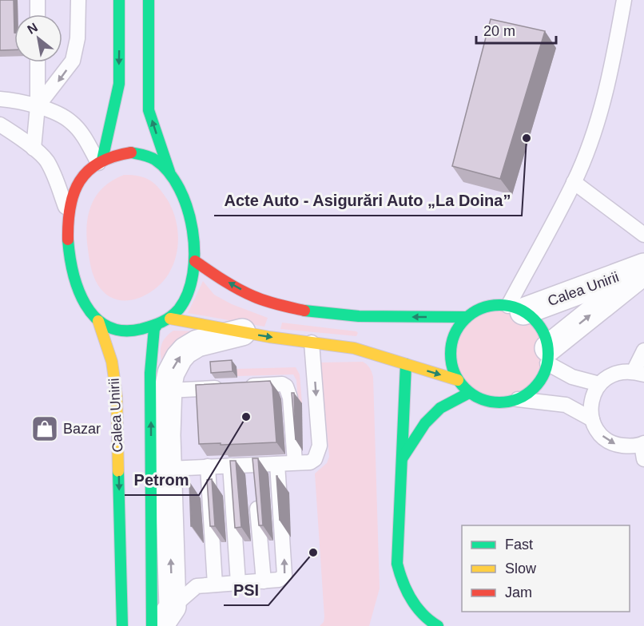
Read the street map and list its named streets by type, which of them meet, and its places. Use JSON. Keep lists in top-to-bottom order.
{
  "streets": {
    "main road": ["Calea Unirii"]
  },
  "places": {
    "other": ["Acte Auto - Asigurări Auto „La Doina”", "Petrom", "PSI"],
    "shop": ["Bazar"]
  },
  "legend": ["Fast", "Slow", "Jam"],
  "scale_bar": "20 m",
  "north": "top left"
}
